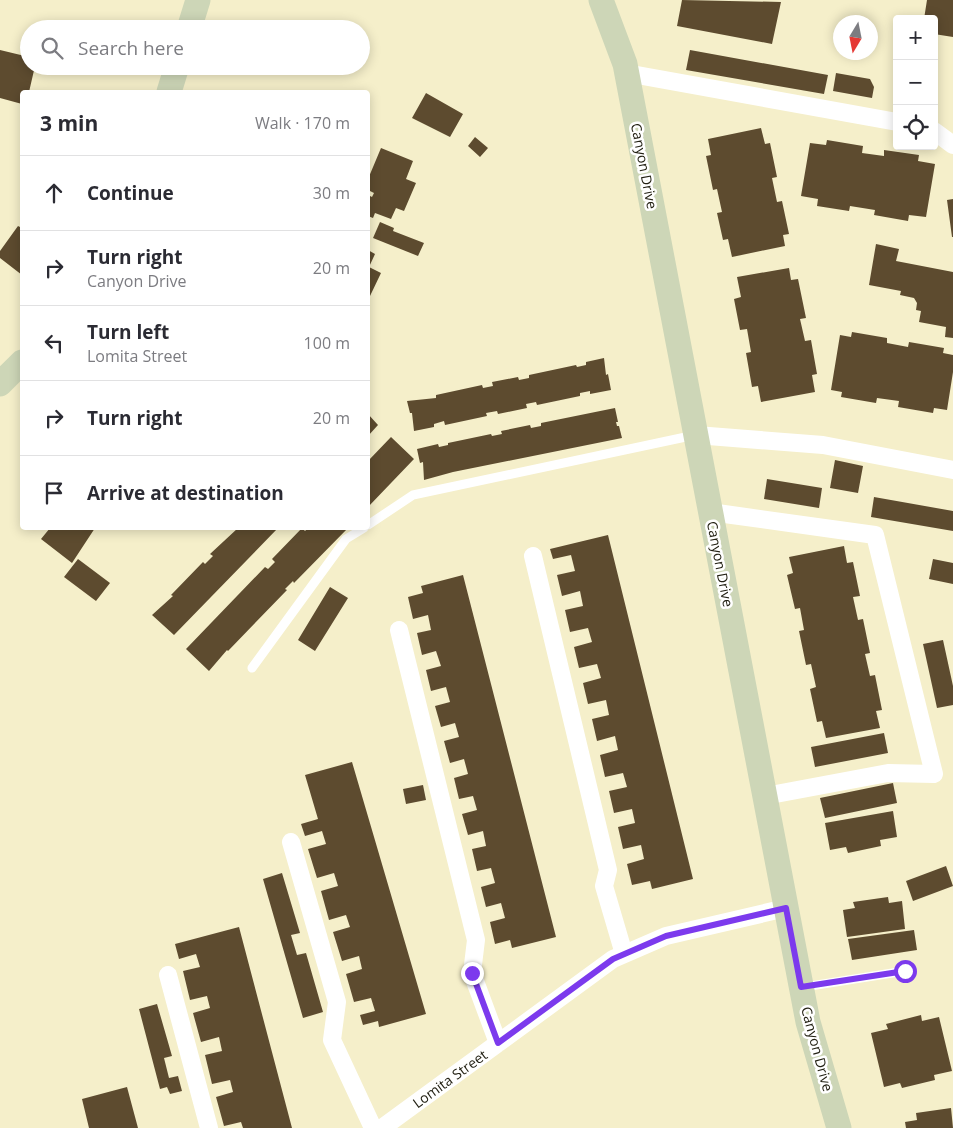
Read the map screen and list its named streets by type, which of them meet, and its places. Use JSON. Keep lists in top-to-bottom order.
{
  "streets": {
    "main road": ["Canyon Drive"],
    "street": ["Lomita Street"]
  },
  "crossings": [
    ["Canyon Drive", "Lomita Street"]
  ],
  "north": "bottom",
  "page": {
    "map_buttons": ["+", "−"],
    "search": "Search here",
    "heading": ["3 min", "Walk · 170 m"],
    "list": [
      ["Continue", "30 m"],
      ["Turn right", "Canyon Drive", "20 m"],
      ["Turn left", "Lomita Street", "100 m"],
      ["Turn right", "20 m"],
      "Arrive at destination"
    ]
  }
}
